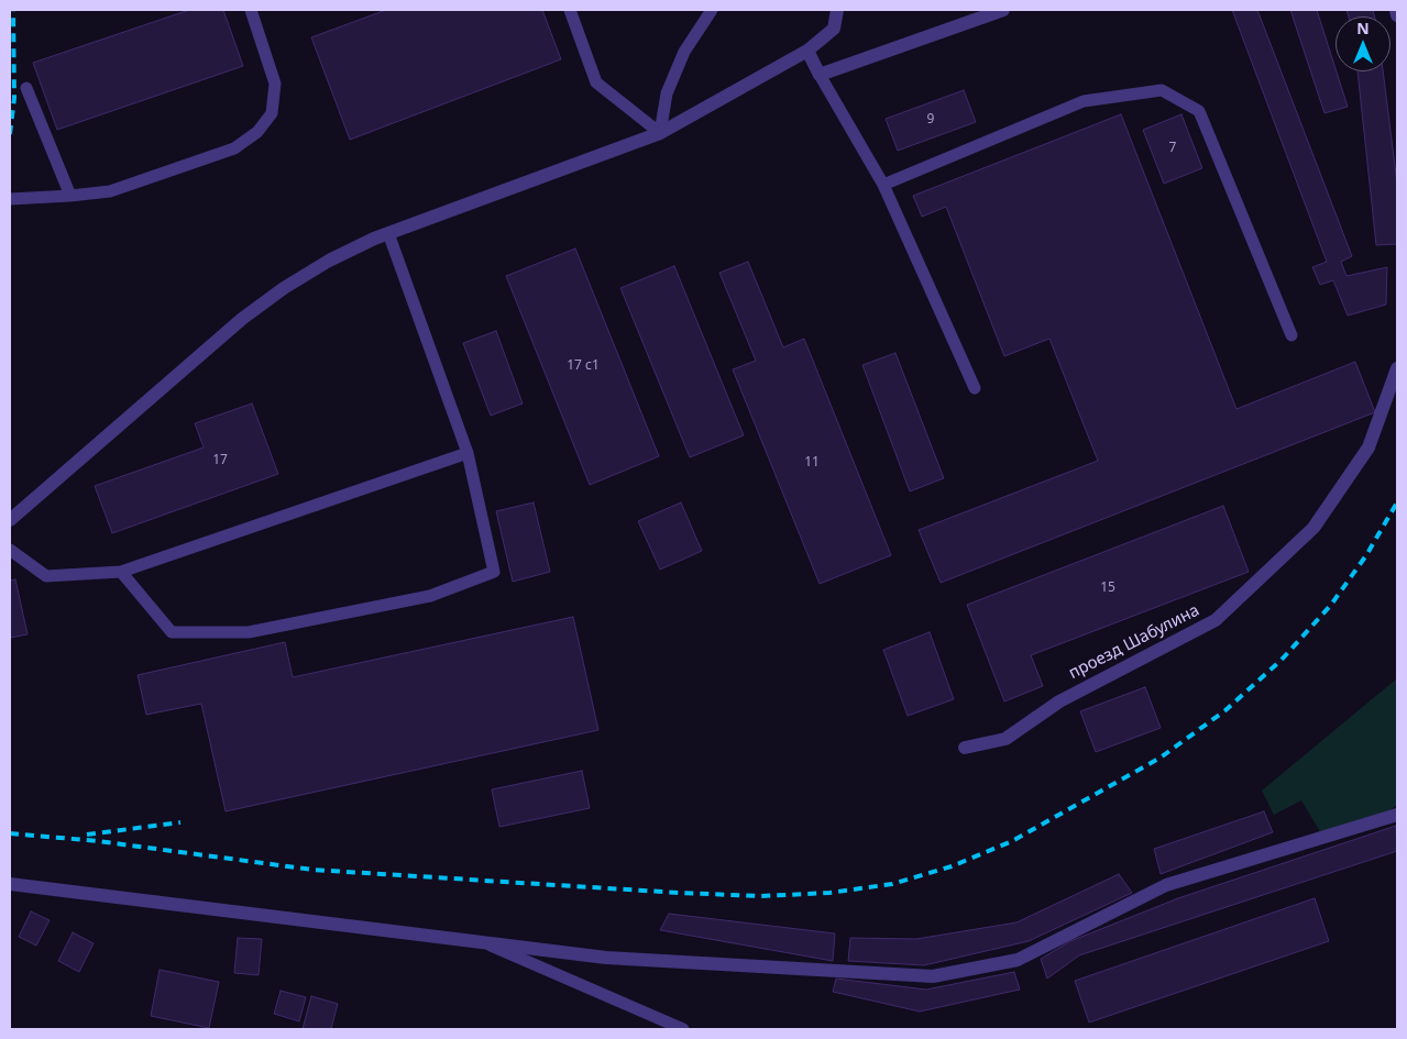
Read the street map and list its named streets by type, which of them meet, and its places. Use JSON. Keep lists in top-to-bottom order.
{
  "streets": {
    "street": ["проезд Шабулина"]
  },
  "house_numbers": [
    "9",
    "7",
    "17 с1",
    "17",
    "11",
    "15"
  ],
  "north": "top"
}
